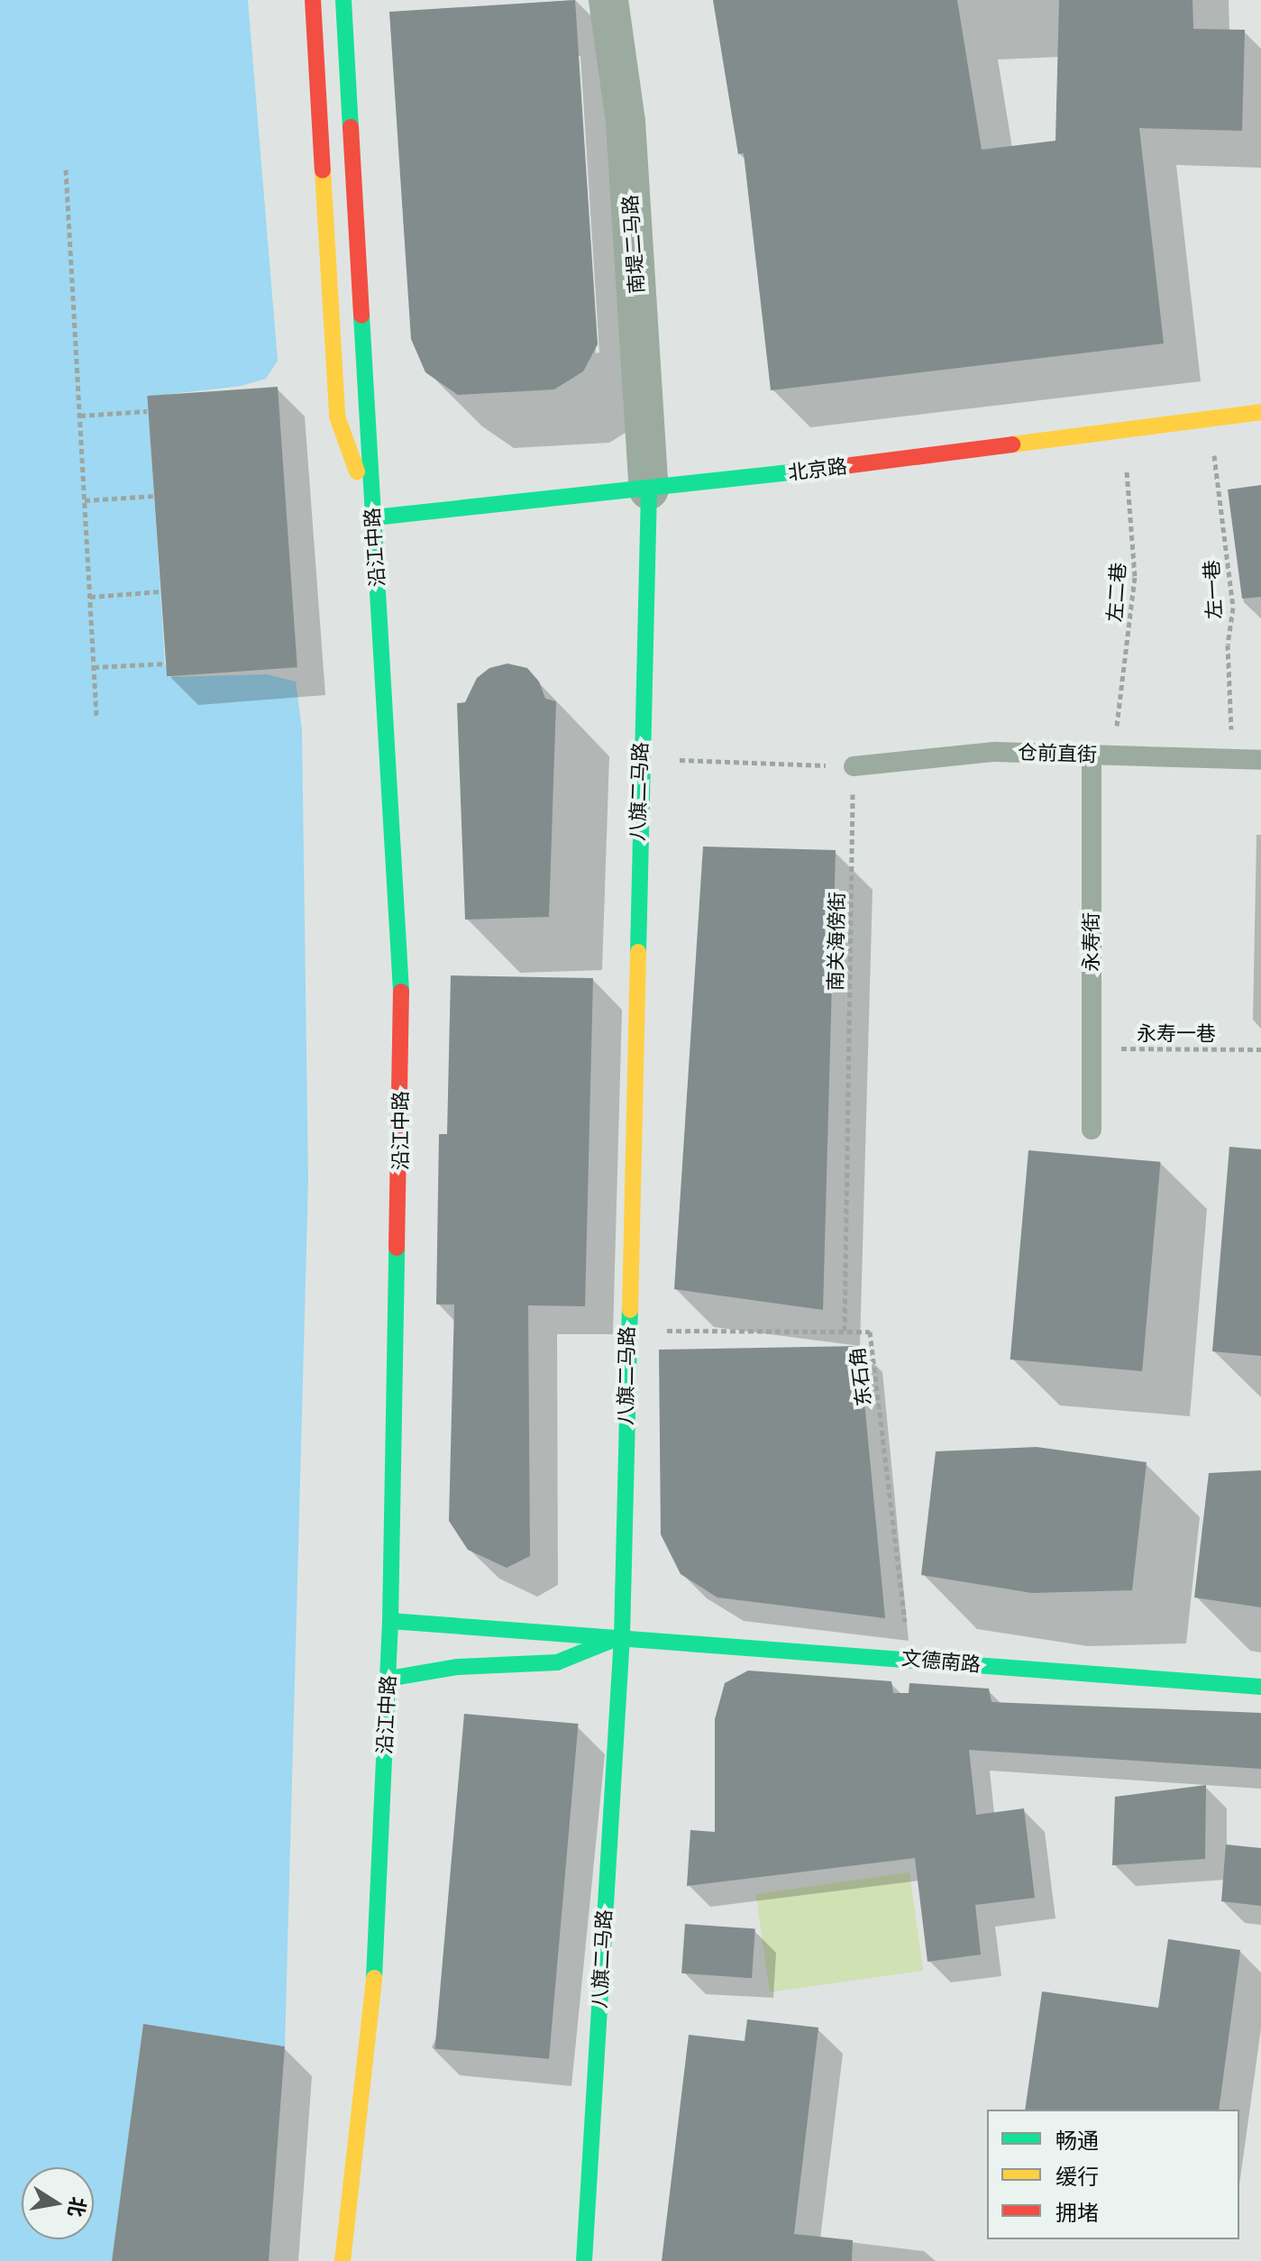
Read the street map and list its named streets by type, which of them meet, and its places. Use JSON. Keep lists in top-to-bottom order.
{
  "streets": {
    "main road": [
      "北京路",
      "沿江中路",
      "八旗二马路",
      "文德南路"
    ],
    "street": ["南堤二马路"],
    "lane": ["仓前直街", "永寿街"],
    "path": [
      "左一巷",
      "左二巷",
      "南关海傍街",
      "永寿一巷",
      "东石角"
    ]
  },
  "crossings": [
    ["南堤二马路", "北京路"],
    ["南堤二马路", "八旗二马路"],
    ["北京路", "沿江中路"],
    ["北京路", "左一巷"],
    ["北京路", "左二巷"],
    ["北京路", "八旗二马路"],
    ["沿江中路", "文德南路"],
    ["左一巷", "仓前直街"],
    ["左二巷", "仓前直街"],
    ["仓前直街", "南关海傍街"],
    ["仓前直街", "永寿街"],
    ["八旗二马路", "东石角"],
    ["八旗二马路", "文德南路"],
    ["南关海傍街", "东石角"],
    ["永寿街", "永寿一巷"],
    ["东石角", "文德南路"]
  ],
  "legend": ["畅通", "缓行", "拥堵"],
  "north": "right"
}
